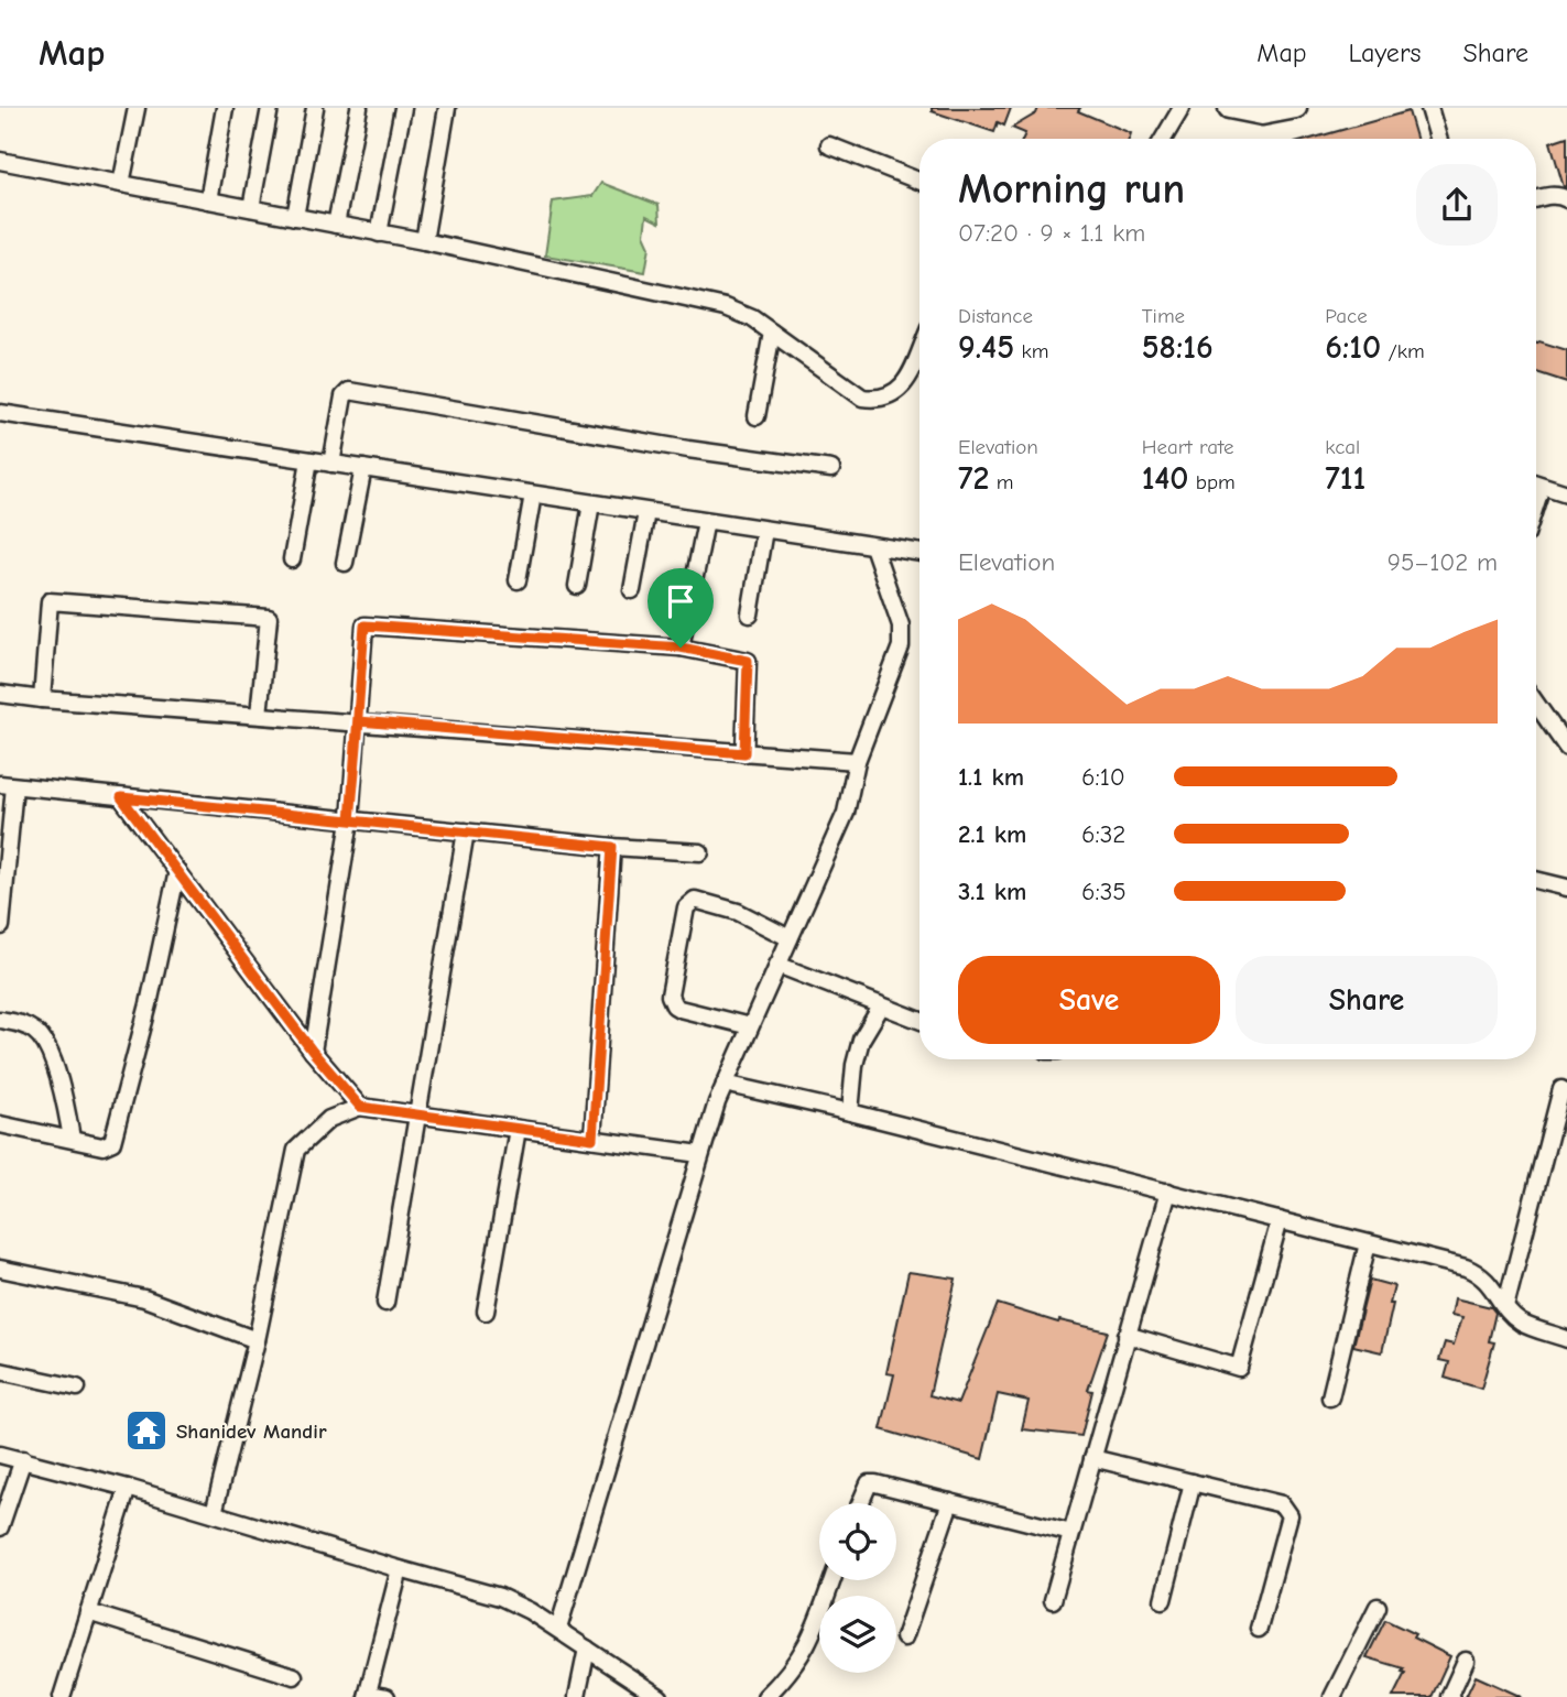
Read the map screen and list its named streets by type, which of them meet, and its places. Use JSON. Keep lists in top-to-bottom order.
{
  "places": {
    "temple": ["Shanidev Mandir"]
  },
  "page": {
    "header": "Map",
    "nav": ["Map", "Layers", "Share"],
    "heading": ["Morning run", "07:20 · 9 × 1.1 km"],
    "stats": [
      ["Distance", "9.45 km"],
      ["Time", "58:16"],
      ["Pace", "6:10 /km"],
      ["Elevation", "72 m"],
      ["Heart rate", "140 bpm"],
      ["kcal", "711"]
    ],
    "chart": ["Elevation", "95–102 m"],
    "list": [
      {
        "name": "1.1 km",
        "note": "6:10"
      },
      {
        "name": "2.1 km",
        "note": "6:32"
      },
      {
        "name": "3.1 km",
        "note": "6:35"
      }
    ],
    "buttons": ["Save", "Share"]
  }
}
